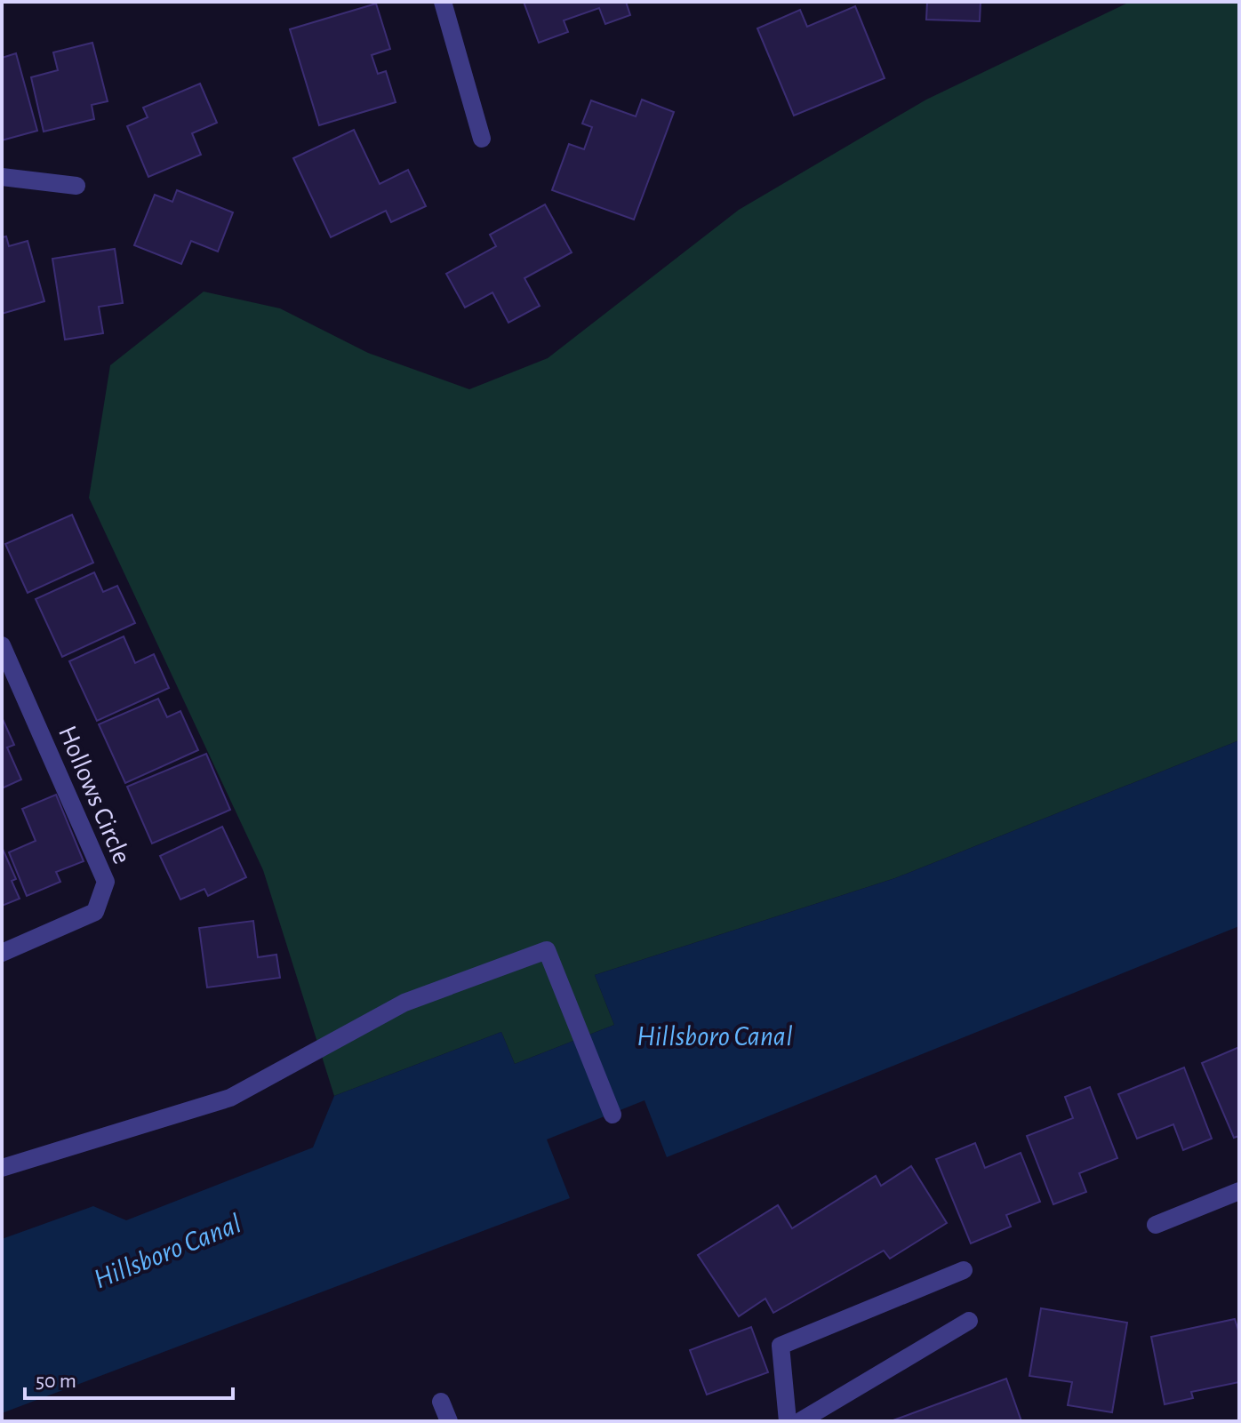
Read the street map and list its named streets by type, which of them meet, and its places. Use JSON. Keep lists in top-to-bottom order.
{
  "streets": {
    "street": ["Hollows Circle"]
  },
  "water": ["Hillsboro Canal"],
  "scale_bar": "50 m"
}
